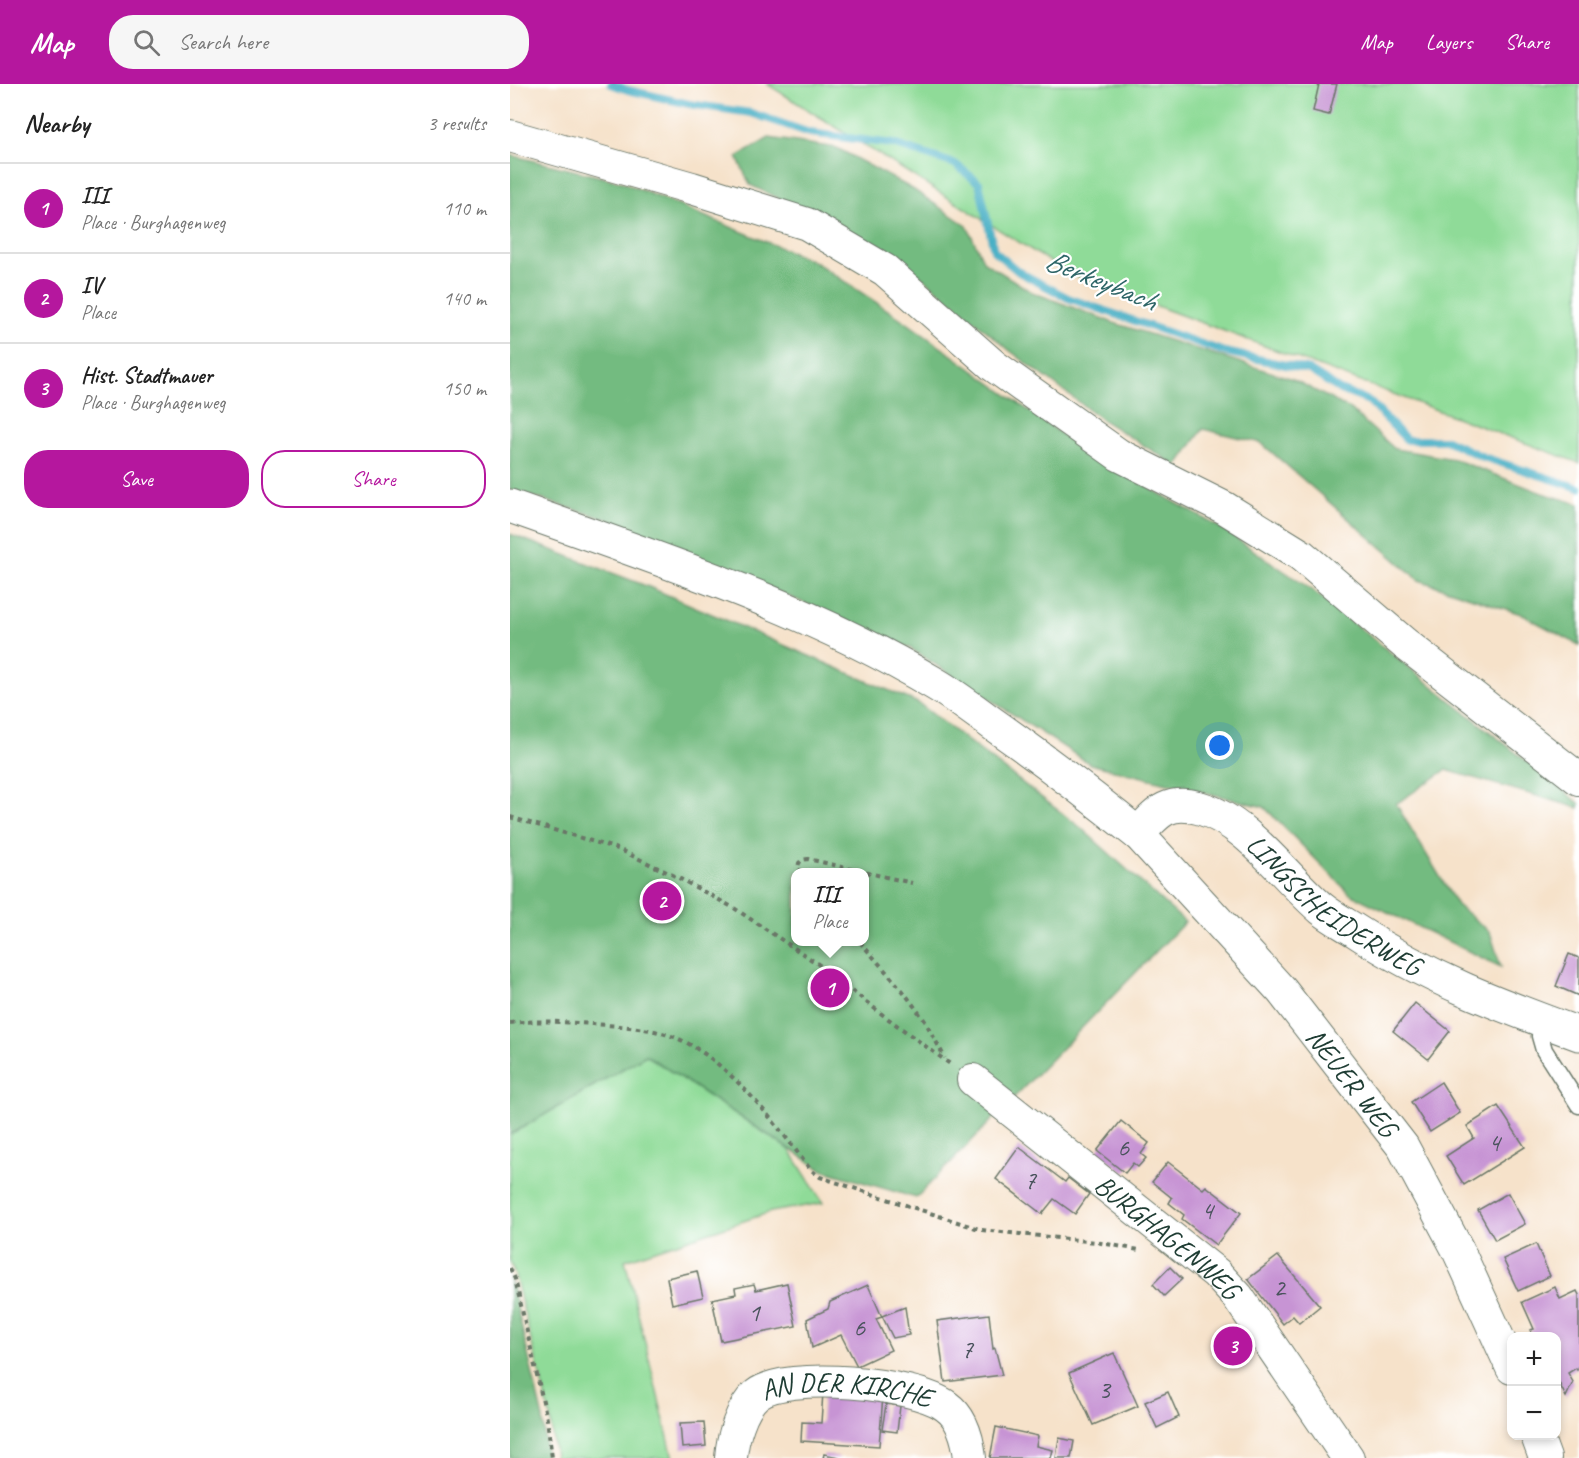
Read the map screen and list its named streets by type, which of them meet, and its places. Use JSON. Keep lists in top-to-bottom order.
{
  "streets": {
    "street": [
      "LINGSCHEIDERWEG",
      "NEUER WEG",
      "BURGHAGENWEG",
      "AN DER KIRCHE"
    ]
  },
  "crossings": [
    ["LINGSCHEIDERWEG", "NEUER WEG"]
  ],
  "water": ["Berkeybach"],
  "house_numbers": [
    "4",
    "6",
    "7",
    "4",
    "2",
    "1",
    "6",
    "7",
    "3"
  ],
  "page": {
    "header": "Map",
    "search": "Search here",
    "nav": ["Map", "Layers", "Share"],
    "heading": ["Nearby", "3 results"],
    "list": [
      {
        "mark": "1",
        "name": "III",
        "note": "Place · Burghagenweg",
        "value": "110 m"
      },
      {
        "mark": "2",
        "name": "IV",
        "note": "Place",
        "value": "140 m"
      },
      {
        "mark": "3",
        "name": "Hist. Stadtmauer",
        "note": "Place · Burghagenweg",
        "value": "150 m"
      }
    ],
    "buttons": ["Save", "Share"],
    "popup": ["III", "Place"],
    "pins": ["2", "1", "3"],
    "map_buttons": ["+", "−"]
  }
}
